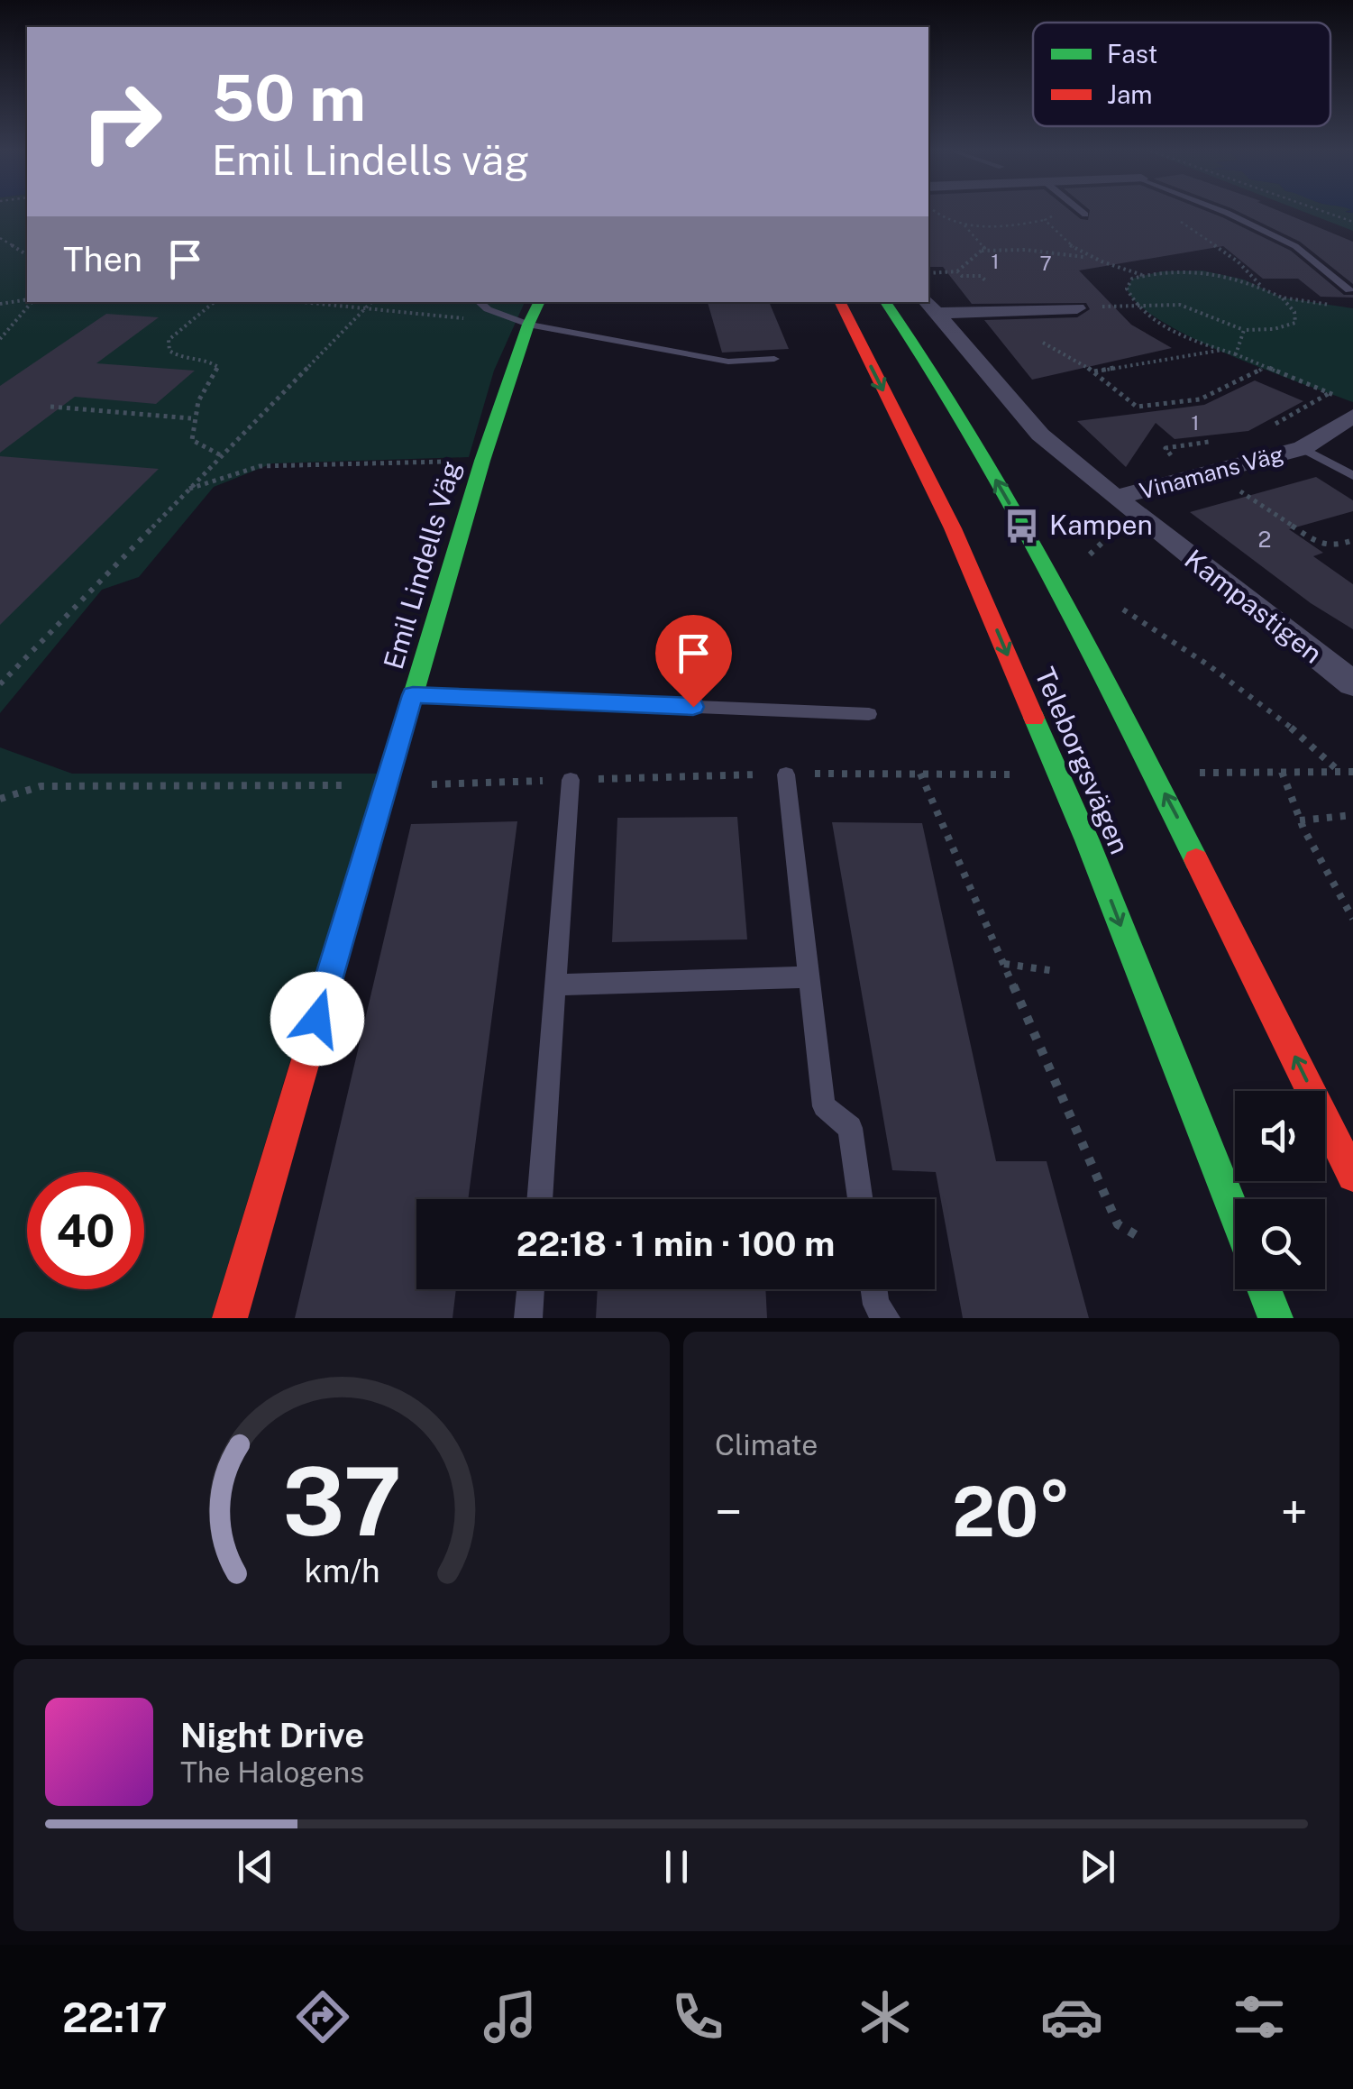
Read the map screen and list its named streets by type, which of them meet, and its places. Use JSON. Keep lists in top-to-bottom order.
{
  "streets": {
    "main road": ["Emil Lindells Väg", "Teleborgsvägen"],
    "street": ["Vinamans Väg", "Kampastigen"]
  },
  "crossings": [
    ["Vinamans Väg", "Kampastigen"]
  ],
  "places": {
    "bus stop": ["Kampen"]
  },
  "house_numbers": [
    "1",
    "7",
    "1",
    "2"
  ],
  "legend": ["Fast", "Jam"],
  "page": {
    "turn": ["50 m", "Emil Lindells väg"],
    "then": "Then",
    "limit": "40",
    "trip": "22:18 · 1 min · 100 m",
    "tile": "Climate",
    "heat": ["−", "20°", "+"],
    "song": ["Night Drive", "The Halogens"],
    "tabs": "22:17",
    "gauge": ["37", "km/h"]
  }
}
